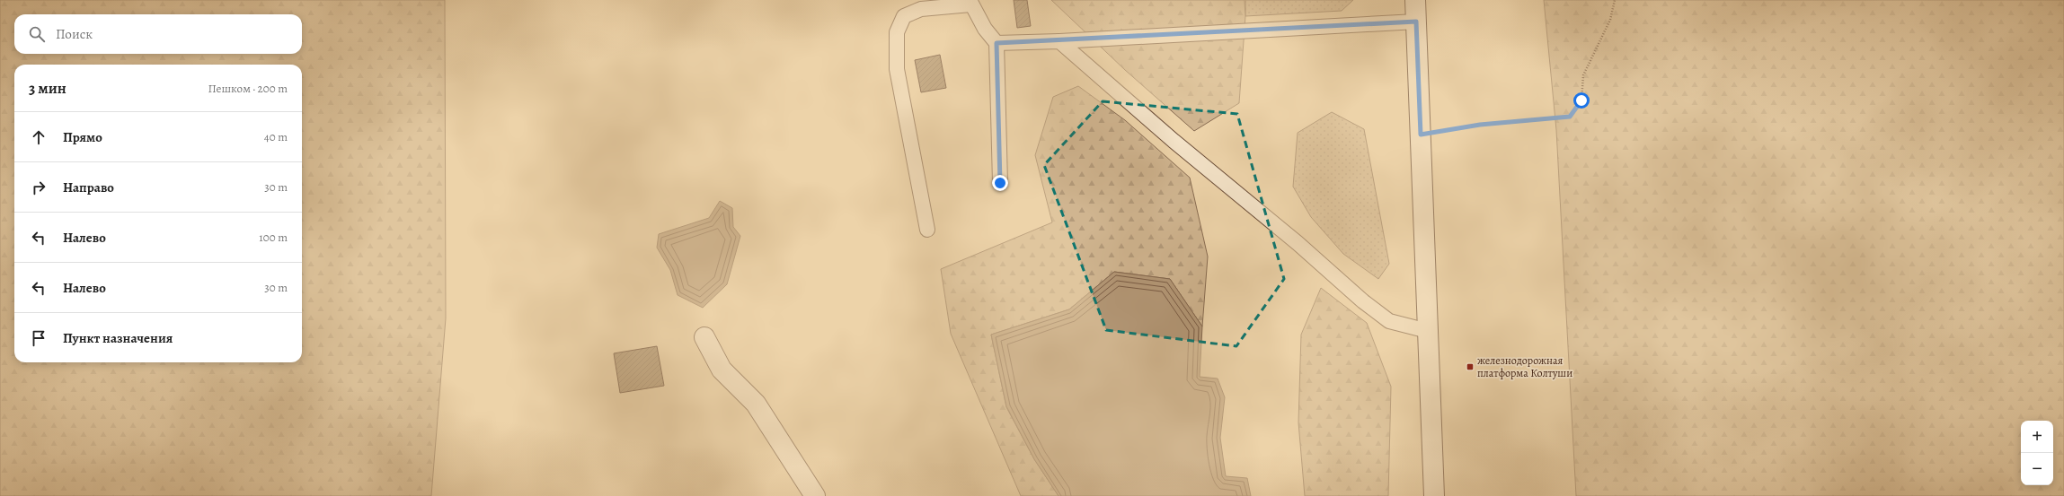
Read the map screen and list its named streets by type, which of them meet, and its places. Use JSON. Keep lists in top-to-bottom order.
{
  "places": {
    "transit": ["железнодорожная платформа Колтуши"]
  },
  "page": {
    "search": "Поиск",
    "heading": ["3 мин", "Пешком · 200 m"],
    "list": [
      ["Прямо", "40 m"],
      ["Направо", "30 m"],
      ["Налево", "100 m"],
      ["Налево", "30 m"],
      "Пункт назначения"
    ],
    "map_buttons": ["+", "−"]
  }
}
